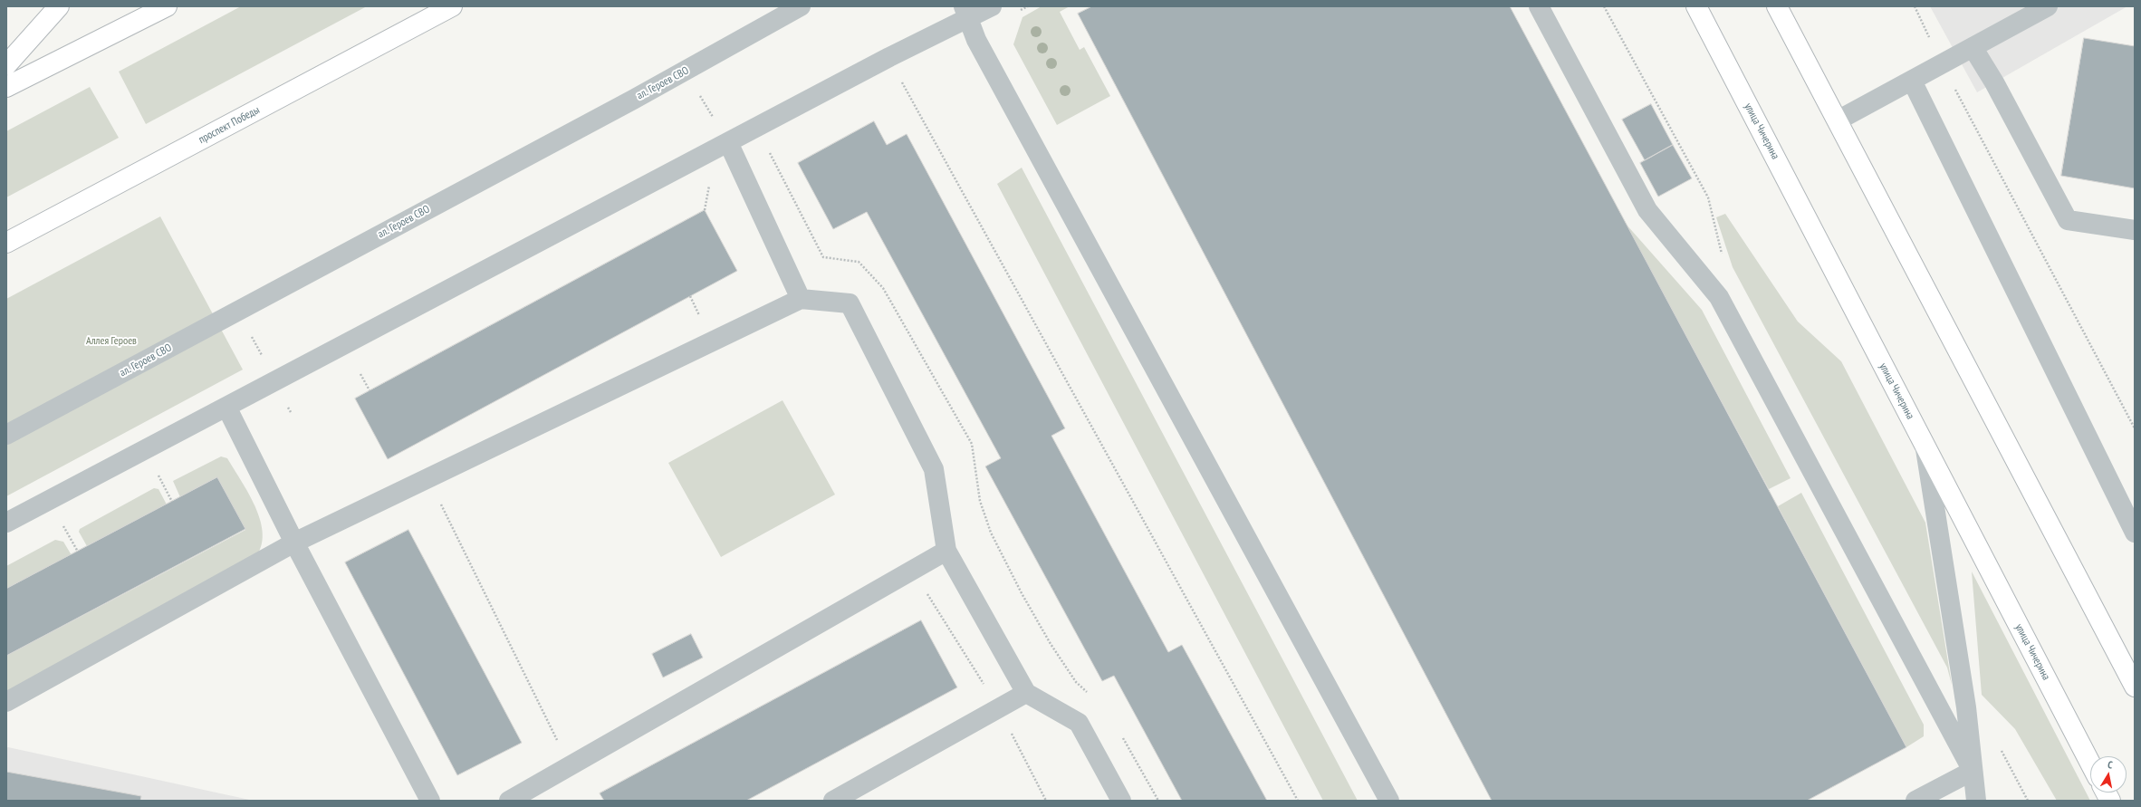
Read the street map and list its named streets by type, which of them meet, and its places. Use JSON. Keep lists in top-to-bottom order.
{
  "streets": {
    "main road": ["проспект Победы", "улица Чичерина"],
    "street": ["ал. Героев СВО"]
  },
  "parks": ["Аллея Героев"],
  "north": "top"
}
